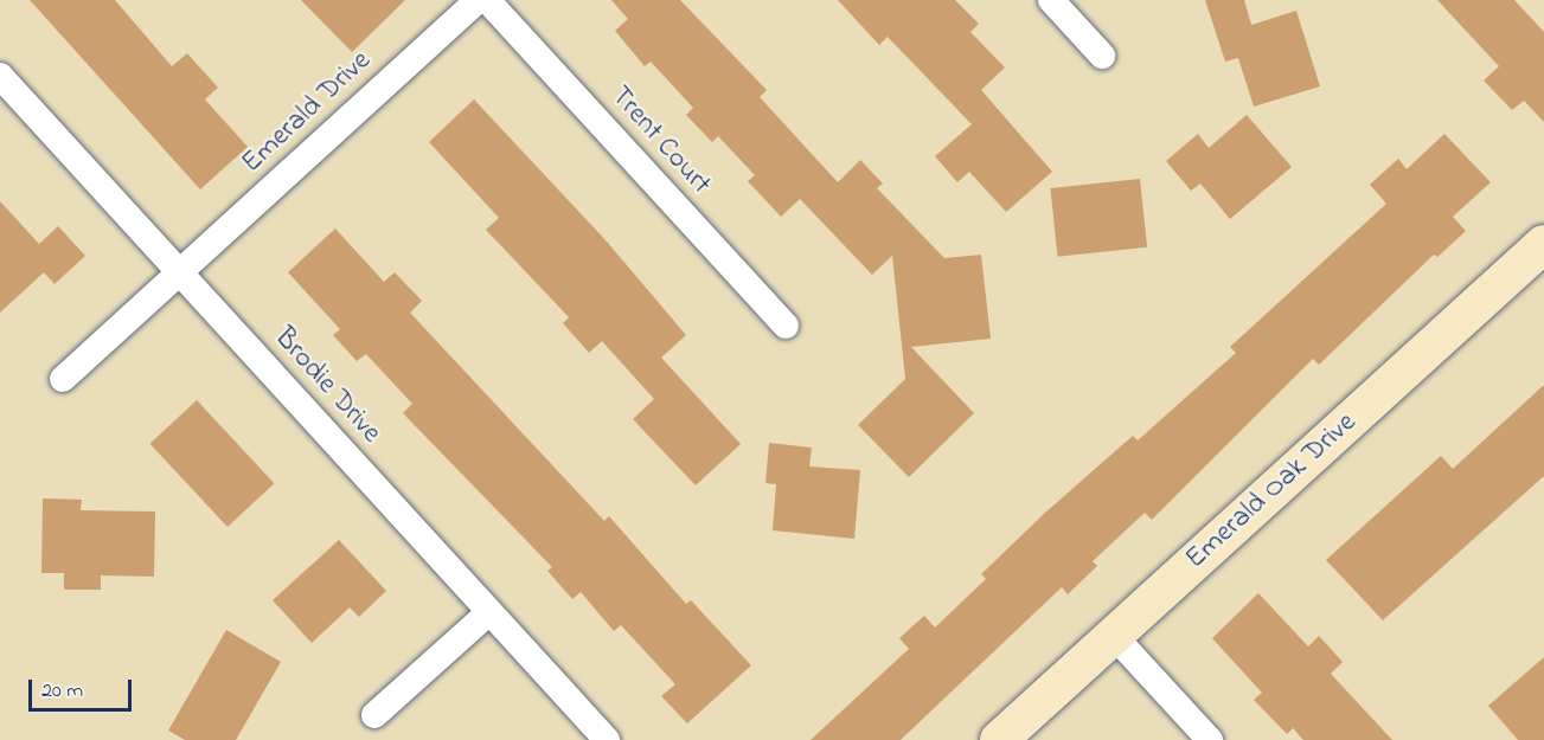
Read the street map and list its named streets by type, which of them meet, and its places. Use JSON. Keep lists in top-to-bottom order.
{
  "streets": {
    "street": [
      "Emerald Drive",
      "Trent Court",
      "Brodie Drive",
      "Emerald Oak Drive"
    ]
  },
  "crossings": [
    ["Emerald Drive", "Brodie Drive"]
  ],
  "scale_bar": "20 m"
}
